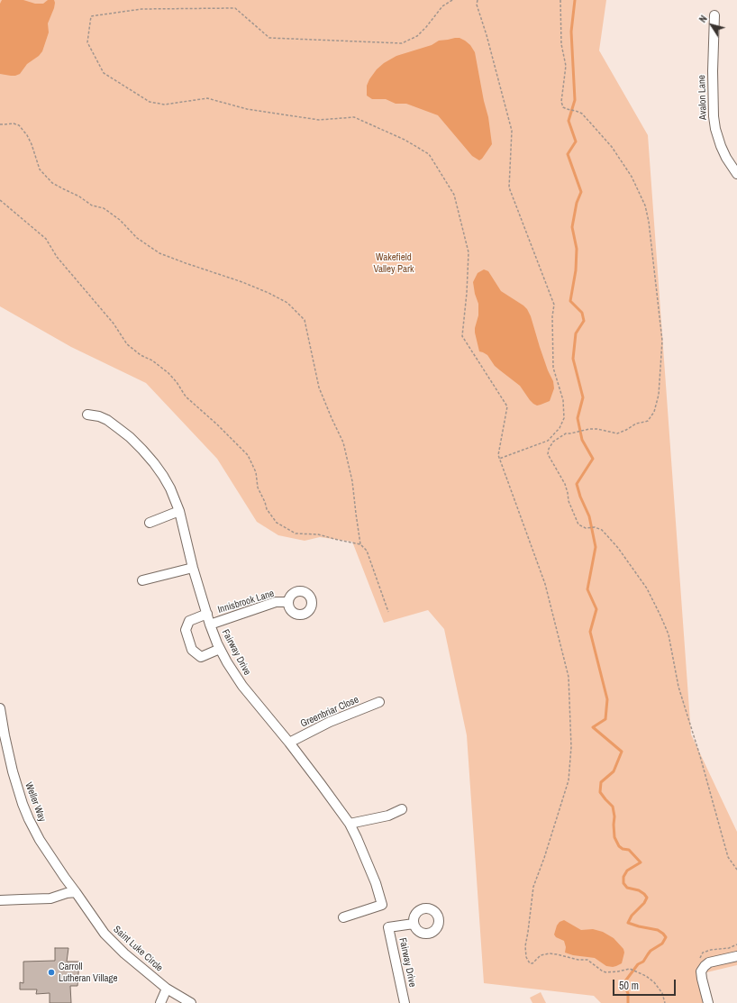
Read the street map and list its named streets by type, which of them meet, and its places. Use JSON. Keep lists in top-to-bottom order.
{
  "streets": {
    "street": [
      "Avalon Lane",
      "Innisbrook Lane",
      "Fairway Drive",
      "Greenbriar Close",
      "Weller Way",
      "Saint Luke Circle"
    ]
  },
  "crossings": [
    ["Innisbrook Lane", "Fairway Drive"],
    ["Fairway Drive", "Greenbriar Close"],
    ["Weller Way", "Saint Luke Circle"]
  ],
  "parks": ["Wakefield Valley Park"],
  "places": ["Carroll Lutheran Village"],
  "scale_bar": "50 m",
  "north": "top left"
}
